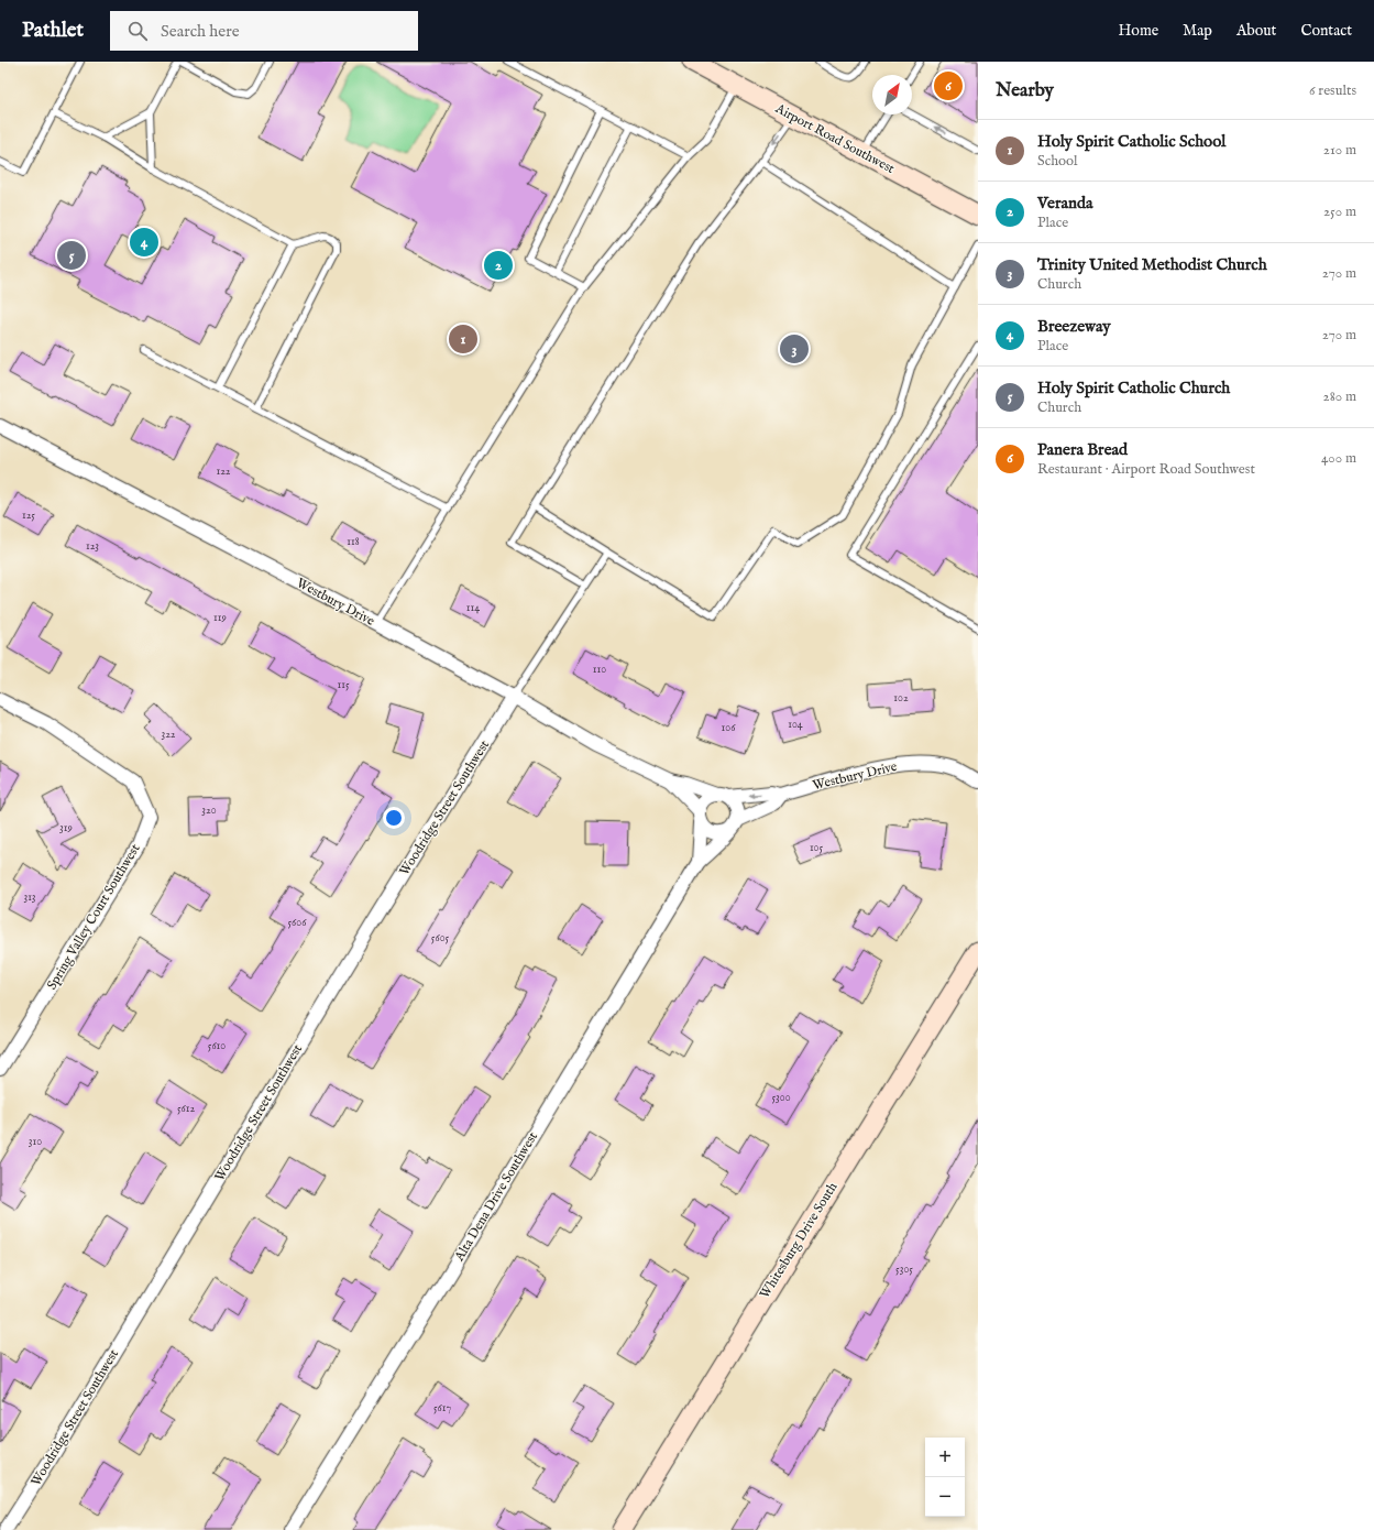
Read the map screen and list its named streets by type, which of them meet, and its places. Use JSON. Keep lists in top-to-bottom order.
{
  "streets": {
    "main road": ["Airport Road Southwest", "Whitesburg Drive South"],
    "street": [
      "Westbury Drive",
      "Woodridge Street Southwest",
      "Spring Valley Court Southwest",
      "Alta Dena Drive Southwest"
    ]
  },
  "crossings": [
    ["Westbury Drive", "Woodridge Street Southwest"],
    ["Westbury Drive", "Alta Dena Drive Southwest"]
  ],
  "house_numbers": [
    "122",
    "125",
    "118",
    "123",
    "114",
    "119",
    "110",
    "115",
    "102",
    "104",
    "106",
    "322",
    "320",
    "319",
    "105",
    "313",
    "5606",
    "5605",
    "5610",
    "5300",
    "5612",
    "310",
    "5305",
    "5617"
  ],
  "north": "top right",
  "page": {
    "header": "Pathlet",
    "search": "Search here",
    "nav": [
      "Home",
      "Map",
      "About",
      "Contact"
    ],
    "heading": ["Nearby", "6 results"],
    "pins": [
      "6",
      "4",
      "5",
      "2",
      "1",
      "3"
    ],
    "list": [
      {
        "mark": "1",
        "name": "Holy Spirit Catholic School",
        "note": "School",
        "value": "210 m"
      },
      {
        "mark": "2",
        "name": "Veranda",
        "note": "Place",
        "value": "250 m"
      },
      {
        "mark": "3",
        "name": "Trinity United Methodist Church",
        "note": "Church",
        "value": "270 m"
      },
      {
        "mark": "4",
        "name": "Breezeway",
        "note": "Place",
        "value": "270 m"
      },
      {
        "mark": "5",
        "name": "Holy Spirit Catholic Church",
        "note": "Church",
        "value": "280 m"
      },
      {
        "mark": "6",
        "name": "Panera Bread",
        "note": "Restaurant · Airport Road Southwest",
        "value": "400 m"
      }
    ],
    "map_buttons": ["+", "−"]
  }
}
